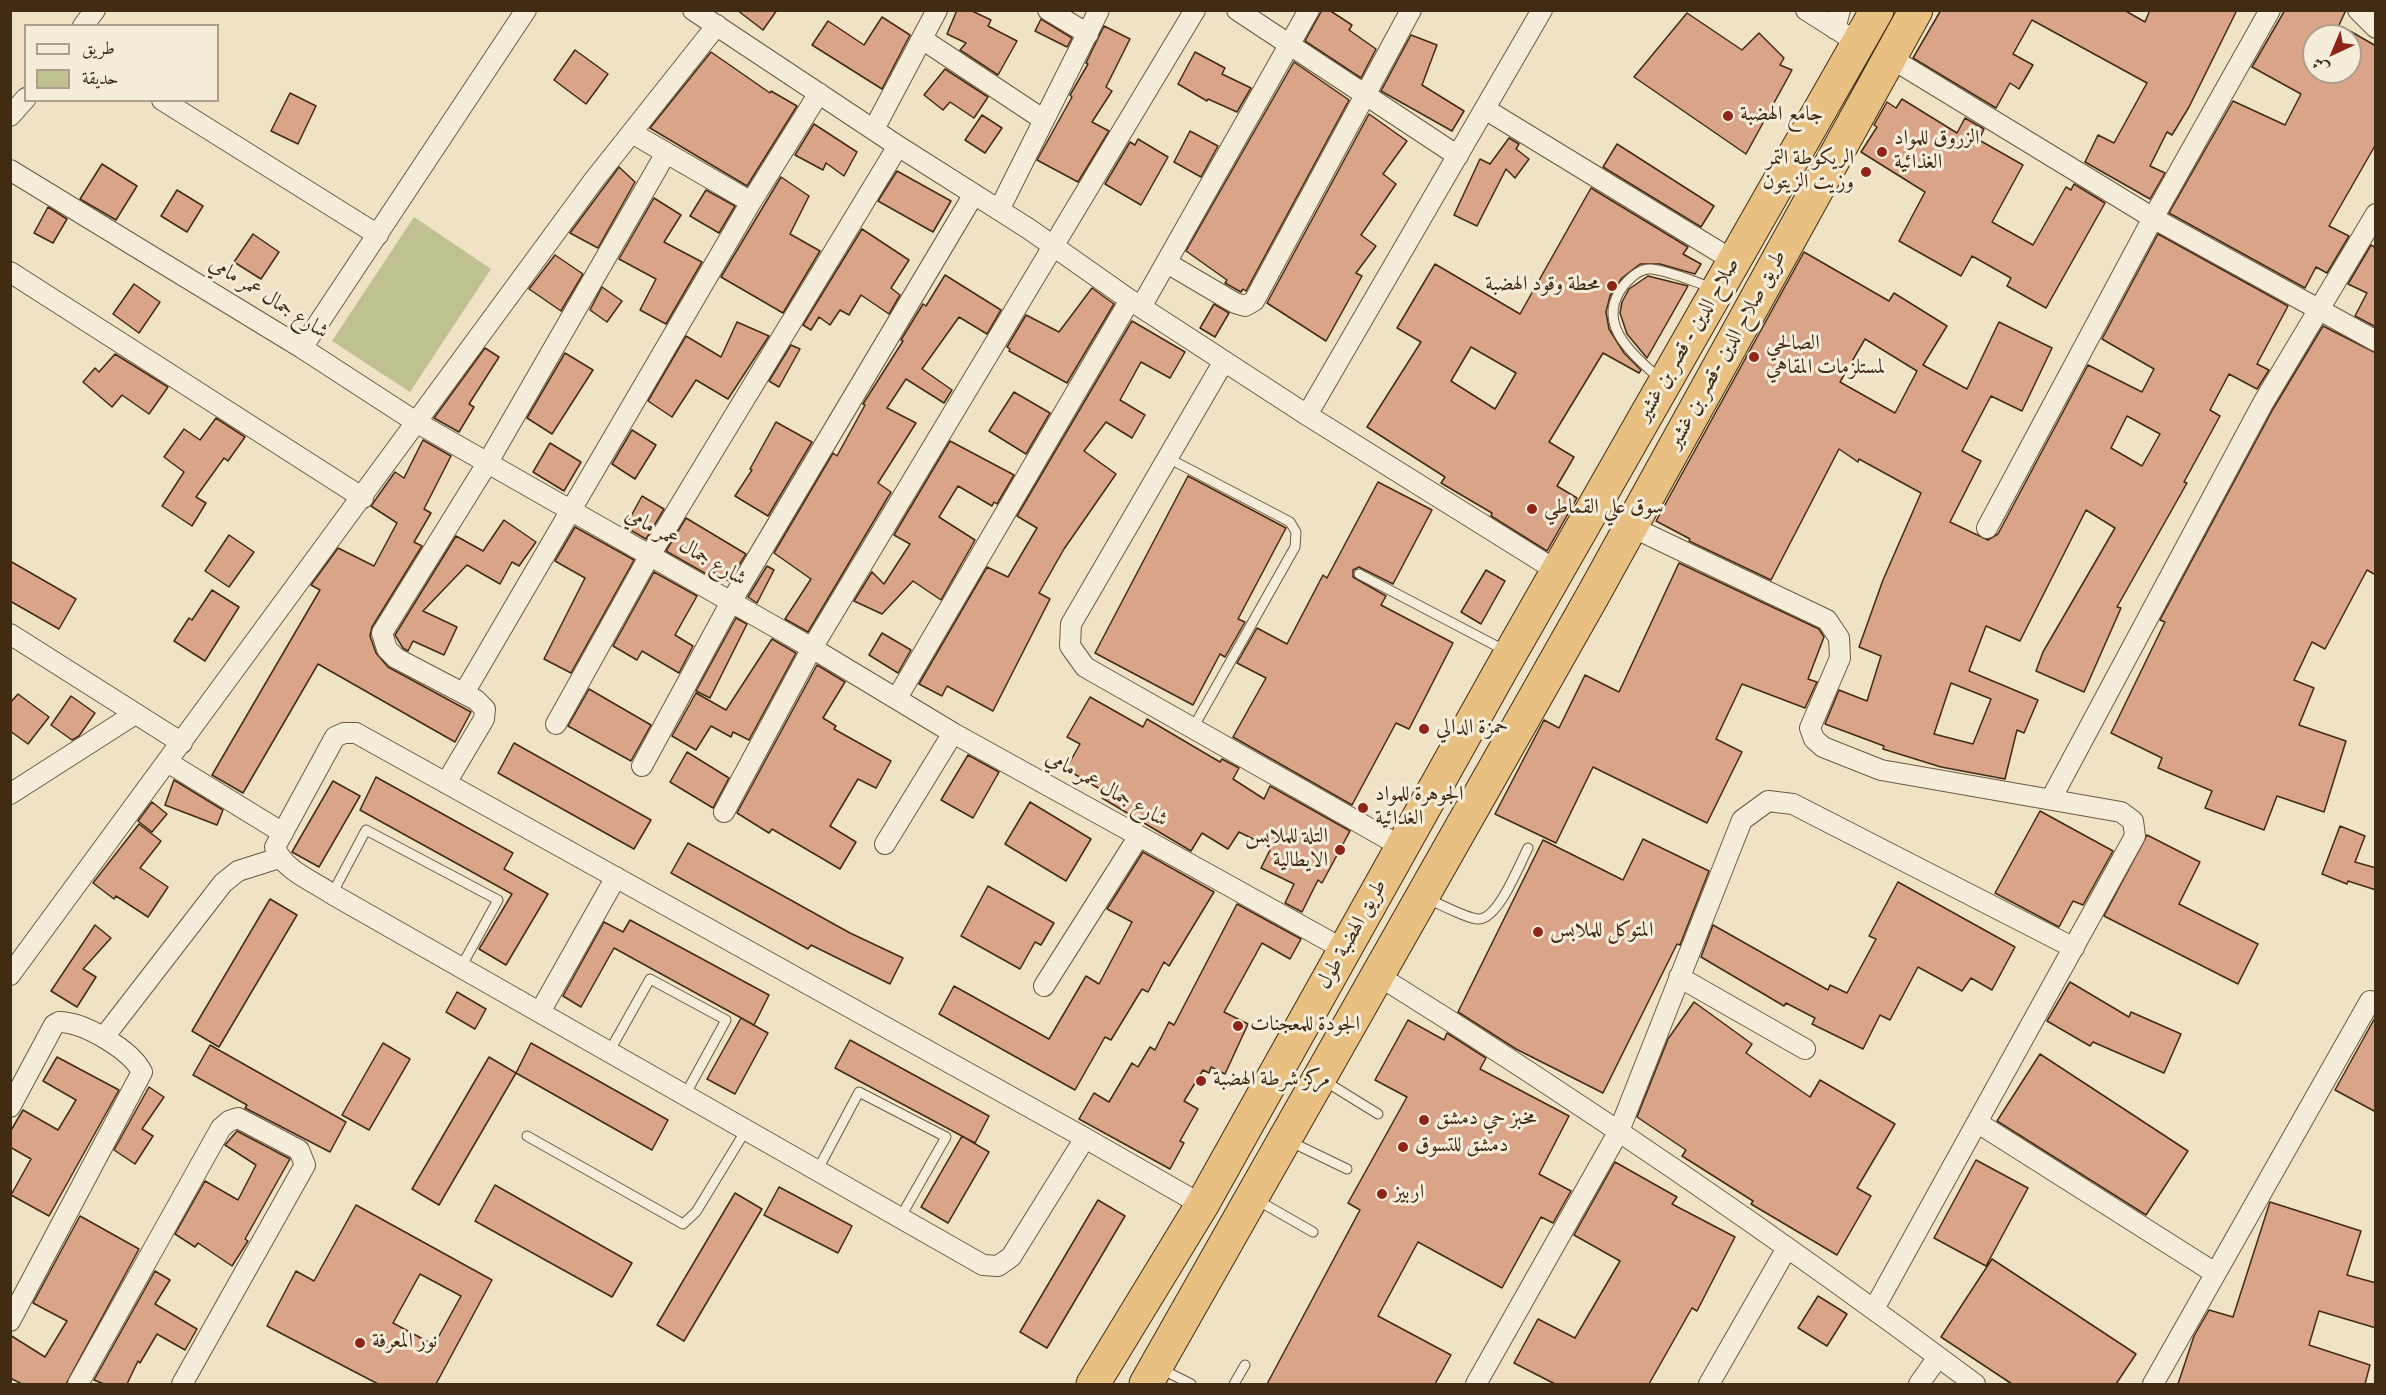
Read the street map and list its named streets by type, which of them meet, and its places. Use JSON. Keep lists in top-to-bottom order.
{
  "streets": {
    "highway": ["صلاح الدين - قصر بن غشير", "طريق صلاح الدين -قصر بن غشير", "طريق الهضبة طول"],
    "street": ["شارع جمال عمر مامي"]
  },
  "crossings": [
    ["شارع جمال عمر مامي", "طريق الهضبة طول"],
    ["صلاح الدين - قصر بن غشير", "طريق الهضبة طول"],
    ["طريق صلاح الدين -قصر بن غشير", "طريق الهضبة طول"]
  ],
  "places": [
    "جامع الهضبة",
    "الزروق للمواد الغذائية",
    "الريكوطة التمر وزيت الزيتون",
    "محطة وقود الهضبة",
    "الصالحي لمستلزمات المقاهي",
    "سوق علي القماطي",
    "حمزة الدالي",
    "الجوهرة للمواد الغدائية",
    "التلة للملابس الايطالية",
    "المتوكل للملابس",
    "الجودة للمعجنات",
    "مركز شرطة الهضبة",
    "مخبز حي دمشق",
    "دمشق للتسوق",
    "اربيز",
    "نور المعرفة"
  ],
  "legend": ["طريق", "حديقة"],
  "north": "bottom left"
}
